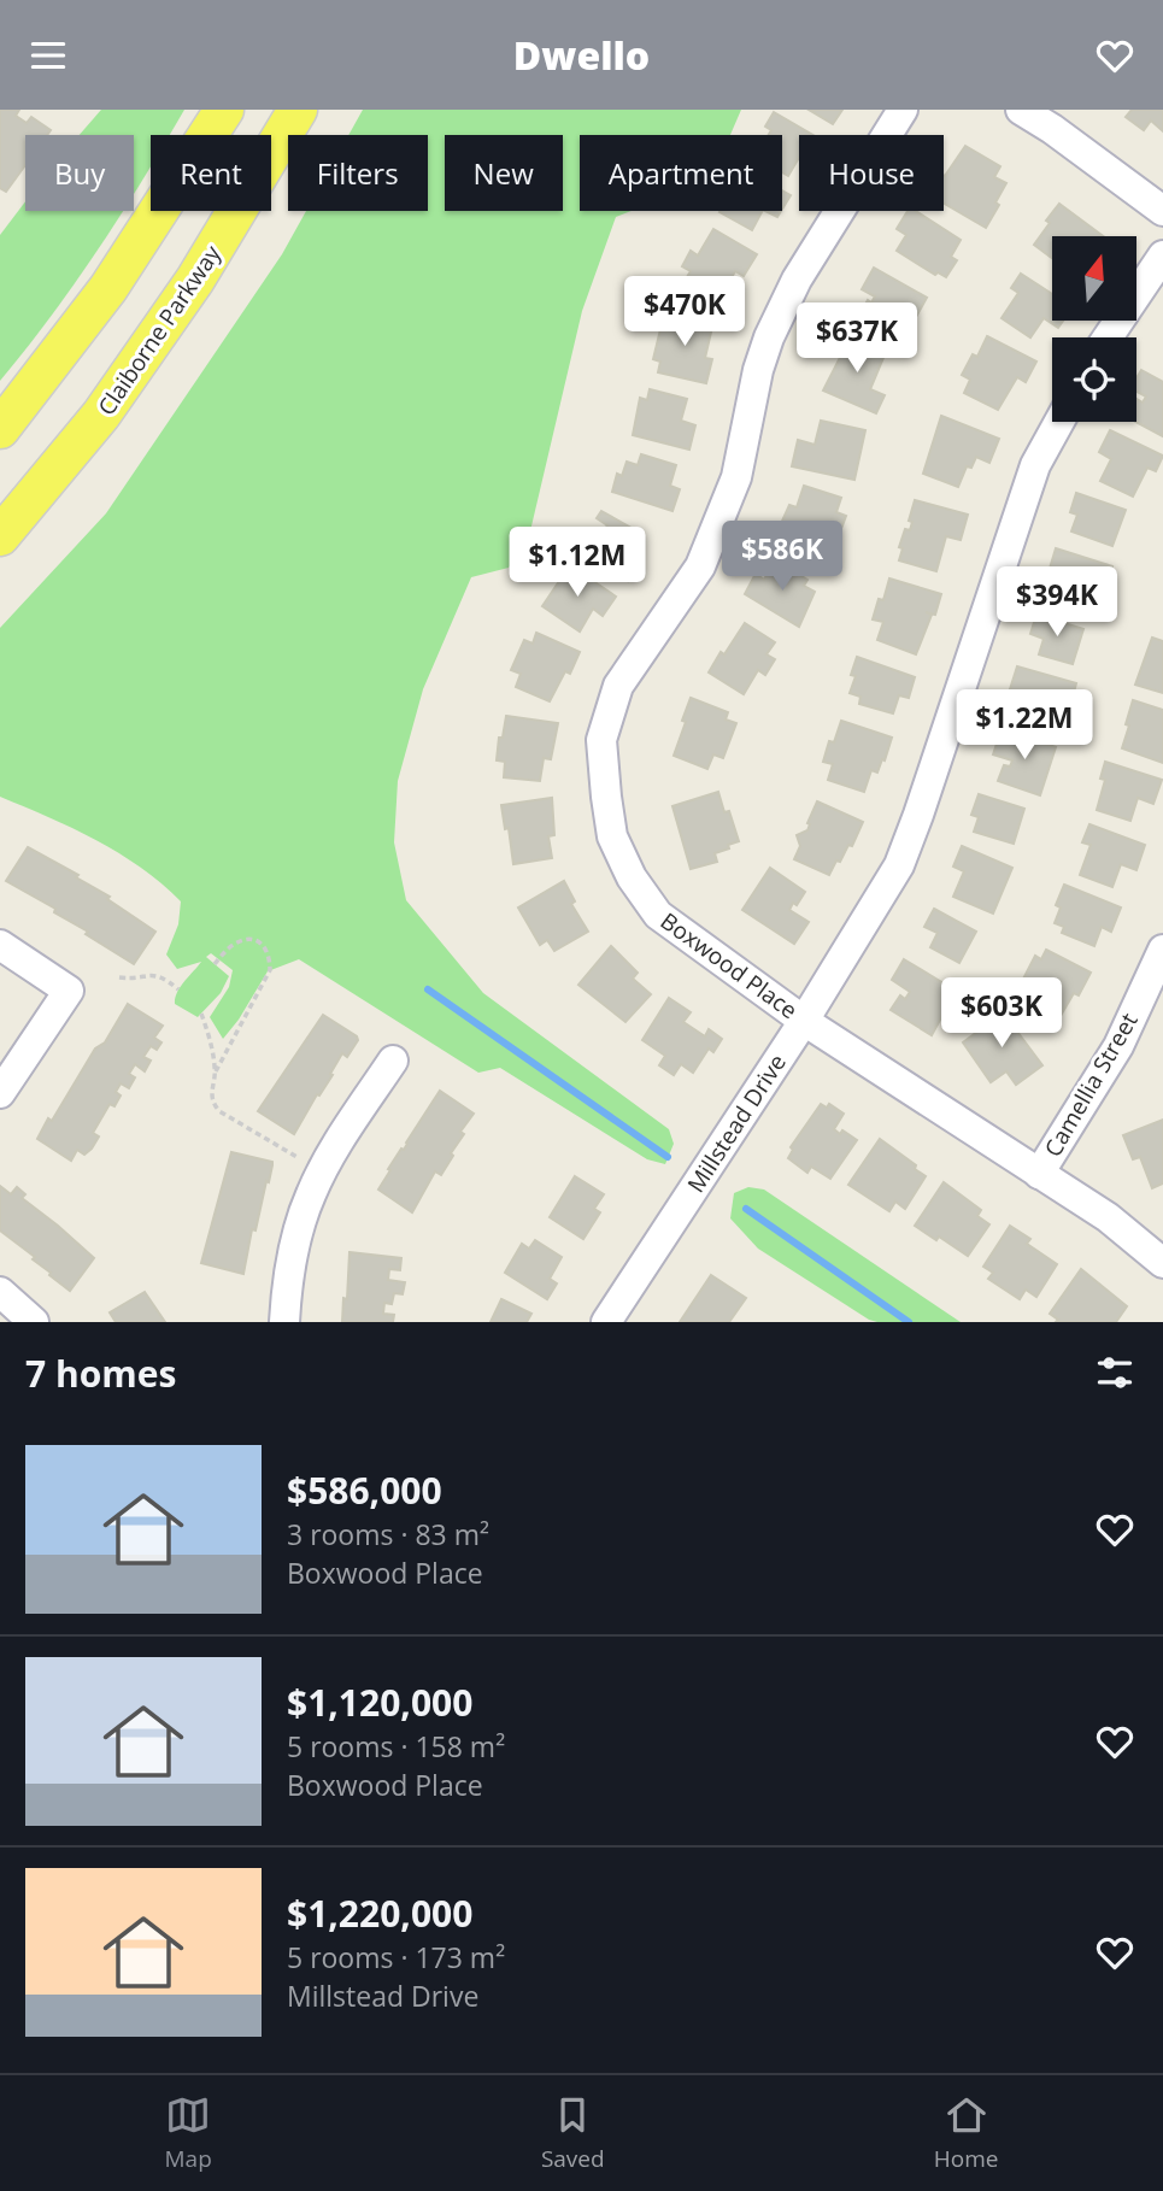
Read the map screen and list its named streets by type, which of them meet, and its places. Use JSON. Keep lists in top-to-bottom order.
{
  "streets": {
    "main road": ["Claiborne Parkway"],
    "street": ["Boxwood Place", "Camellia Street", "Millstead Drive"]
  },
  "crossings": [
    ["Boxwood Place", "Camellia Street"],
    ["Boxwood Place", "Millstead Drive"]
  ],
  "north": "top",
  "page": {
    "header": "Dwello",
    "chip": [
      "Buy",
      "Rent",
      "Filters",
      "New",
      "Apartment",
      "House"
    ],
    "price": [
      "$470K",
      "$637K",
      "$586K",
      "$1.12M",
      "$394K",
      "$1.22M",
      "$603K"
    ],
    "heading": "7 homes",
    "list": [
      {
        "name": "$586,000",
        "note": "3 rooms · 83 m² · Boxwood Place"
      },
      {
        "name": "$1,120,000",
        "note": "5 rooms · 158 m² · Boxwood Place"
      },
      {
        "name": "$1,220,000",
        "note": "5 rooms · 173 m² · Millstead Drive"
      }
    ],
    "tabs": ["Map", "Saved", "Home"]
  }
}
